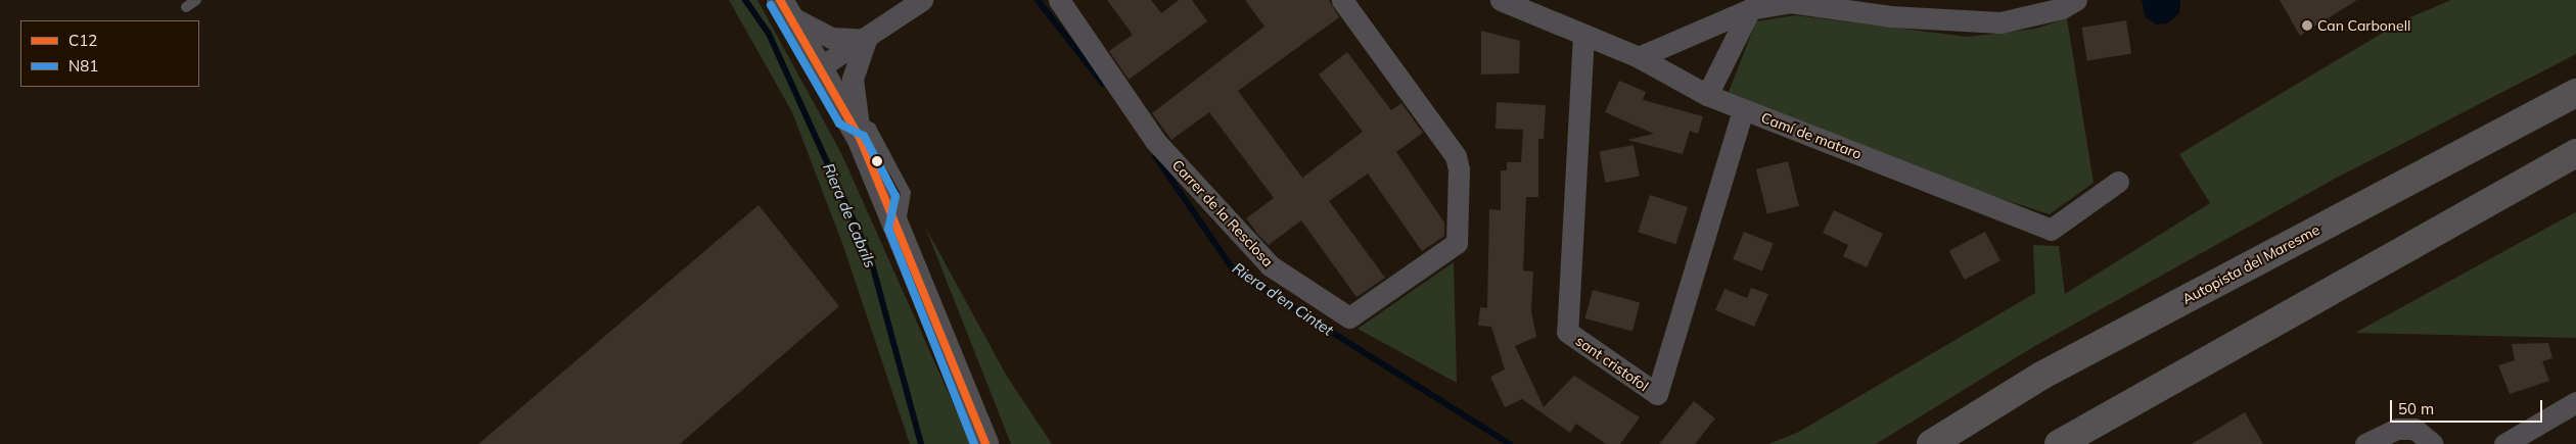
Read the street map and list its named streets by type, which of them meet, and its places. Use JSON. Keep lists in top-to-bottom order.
{
  "streets": {
    "highway": ["Autopista del Maresme"],
    "street": ["Camí de mataro", "Carrer de la Resclosa", "sant cristofol"]
  },
  "crossings": [
    ["Camí de mataro", "sant cristofol"]
  ],
  "water": ["Riera de Cabrils", "Riera d'en Cintet"],
  "places": ["Can Carbonell"],
  "lines": ["transit line C12", "transit line N81"],
  "legend": ["C12", "N81"],
  "scale_bar": "50 m"
}
